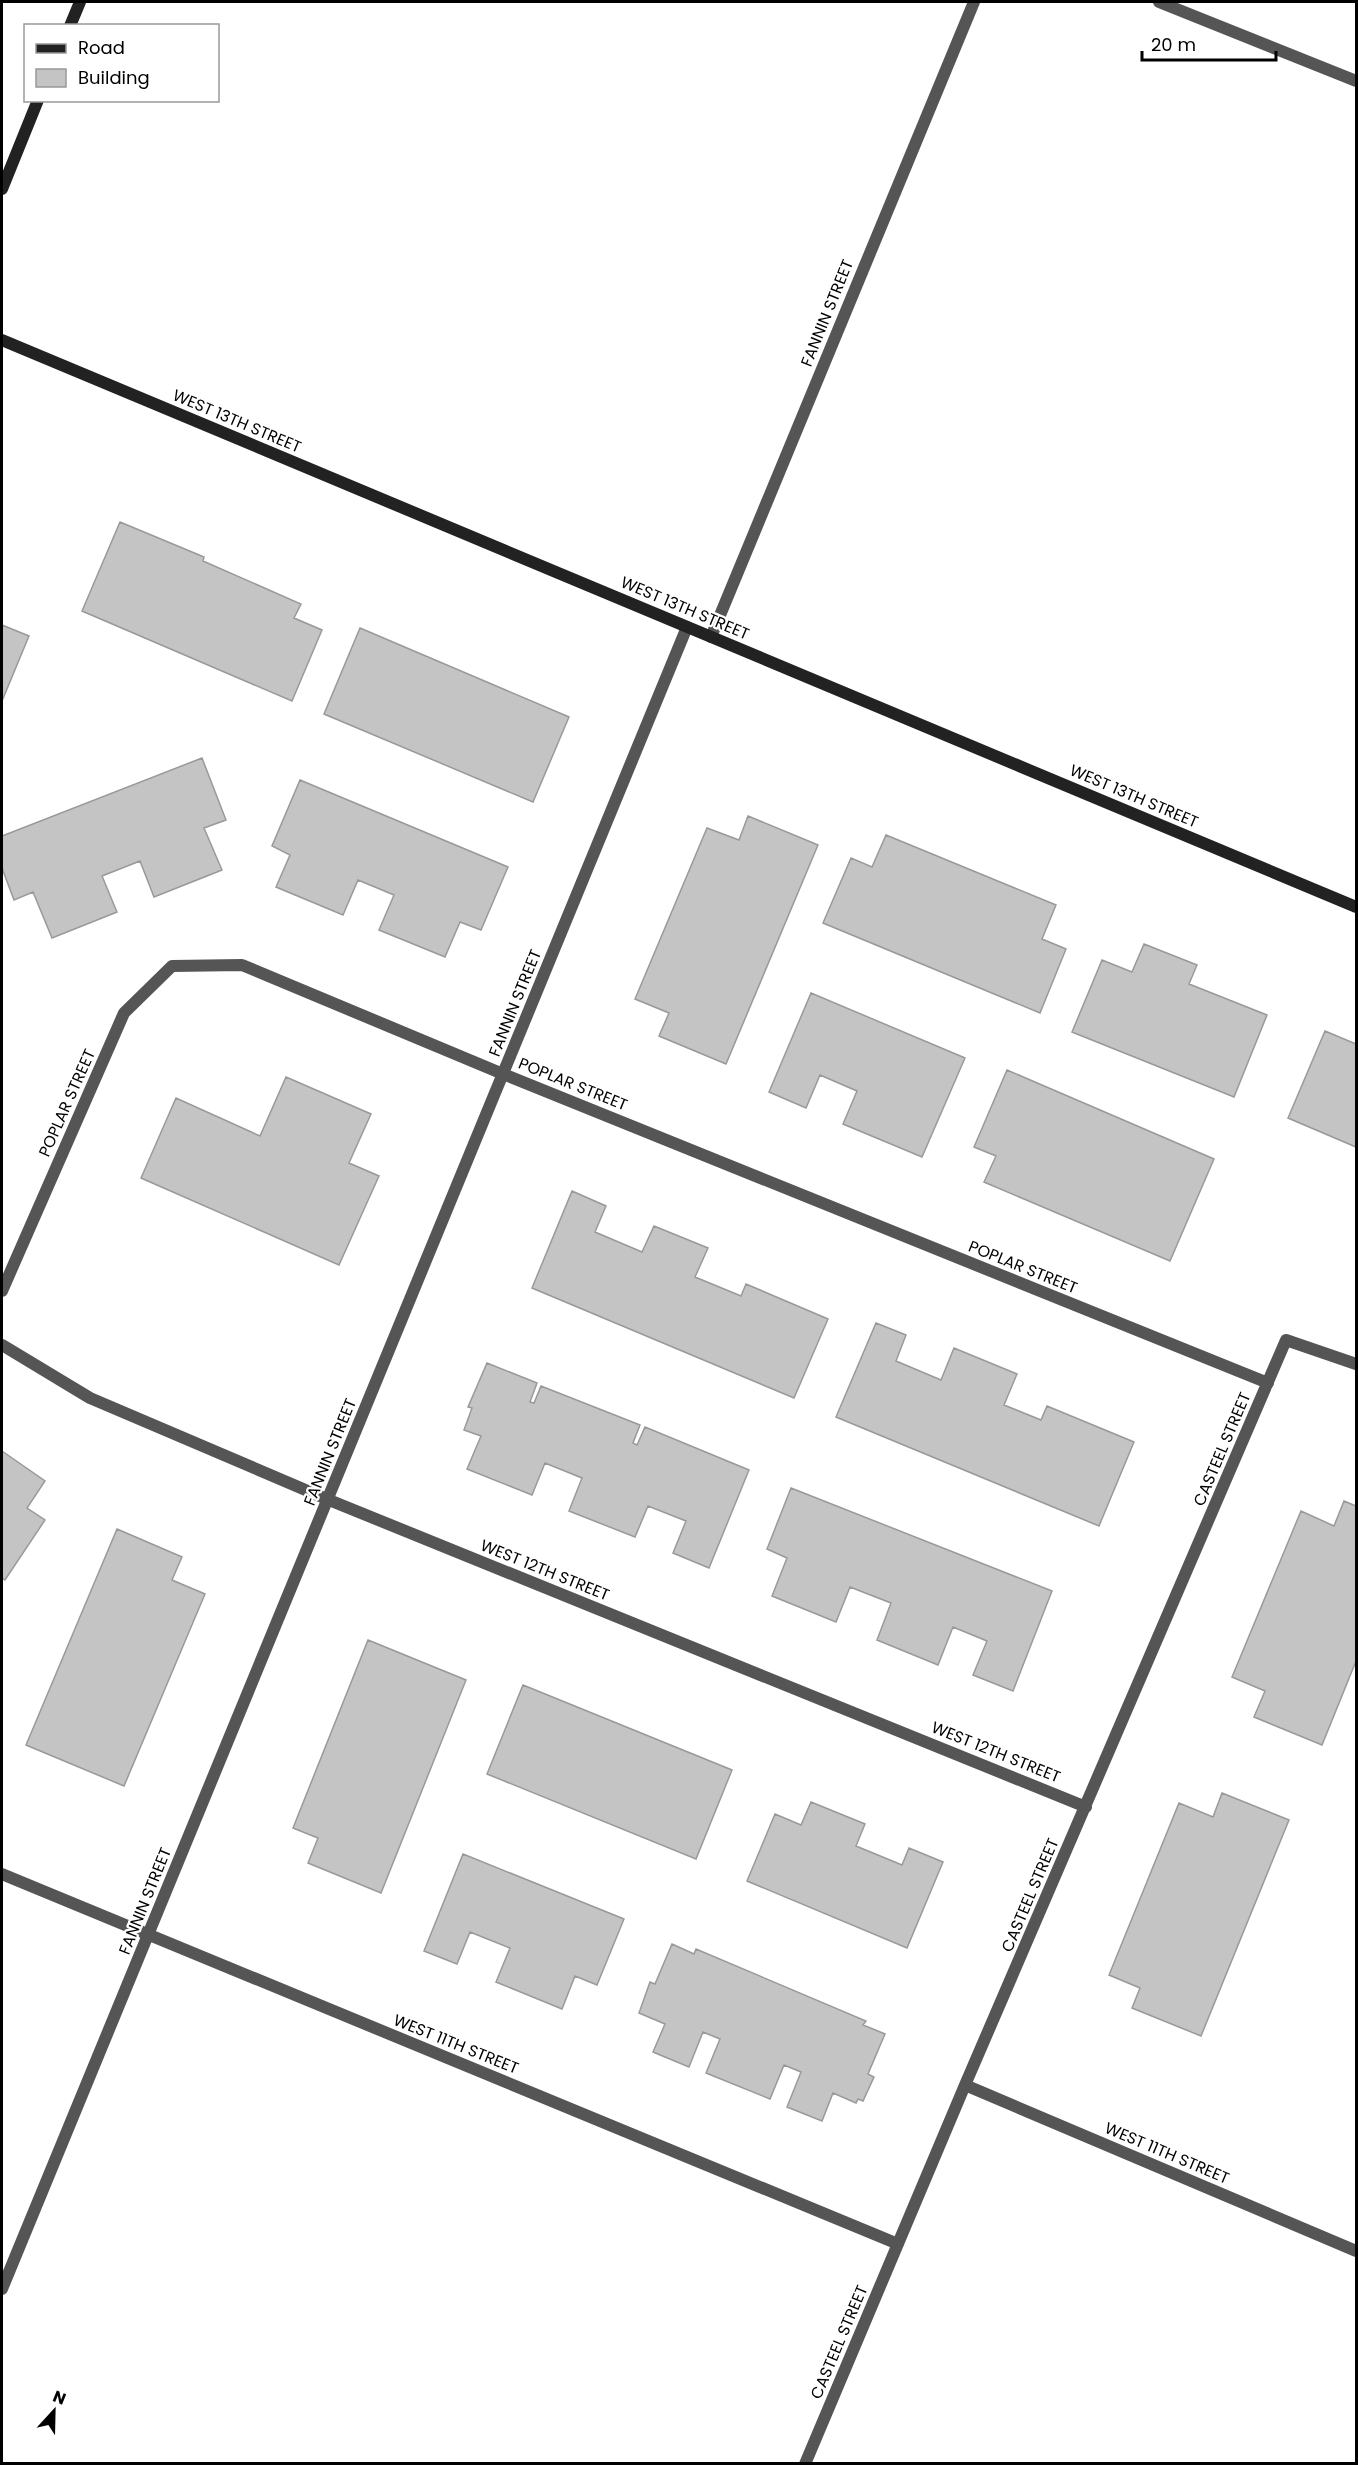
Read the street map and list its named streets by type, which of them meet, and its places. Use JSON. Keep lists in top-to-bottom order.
{
  "streets": {
    "street": [
      "FANNIN STREET",
      "WEST 13TH STREET",
      "POPLAR STREET",
      "CASTEEL STREET",
      "WEST 12TH STREET",
      "WEST 11TH STREET"
    ]
  },
  "crossings": [
    ["FANNIN STREET", "WEST 13TH STREET"],
    ["FANNIN STREET", "POPLAR STREET"],
    ["FANNIN STREET", "WEST 12TH STREET"],
    ["FANNIN STREET", "WEST 11TH STREET"],
    ["POPLAR STREET", "CASTEEL STREET"],
    ["CASTEEL STREET", "WEST 12TH STREET"],
    ["CASTEEL STREET", "WEST 11TH STREET"]
  ],
  "legend": ["Road", "Building"],
  "scale_bar": "20 m",
  "north": "top"
}
